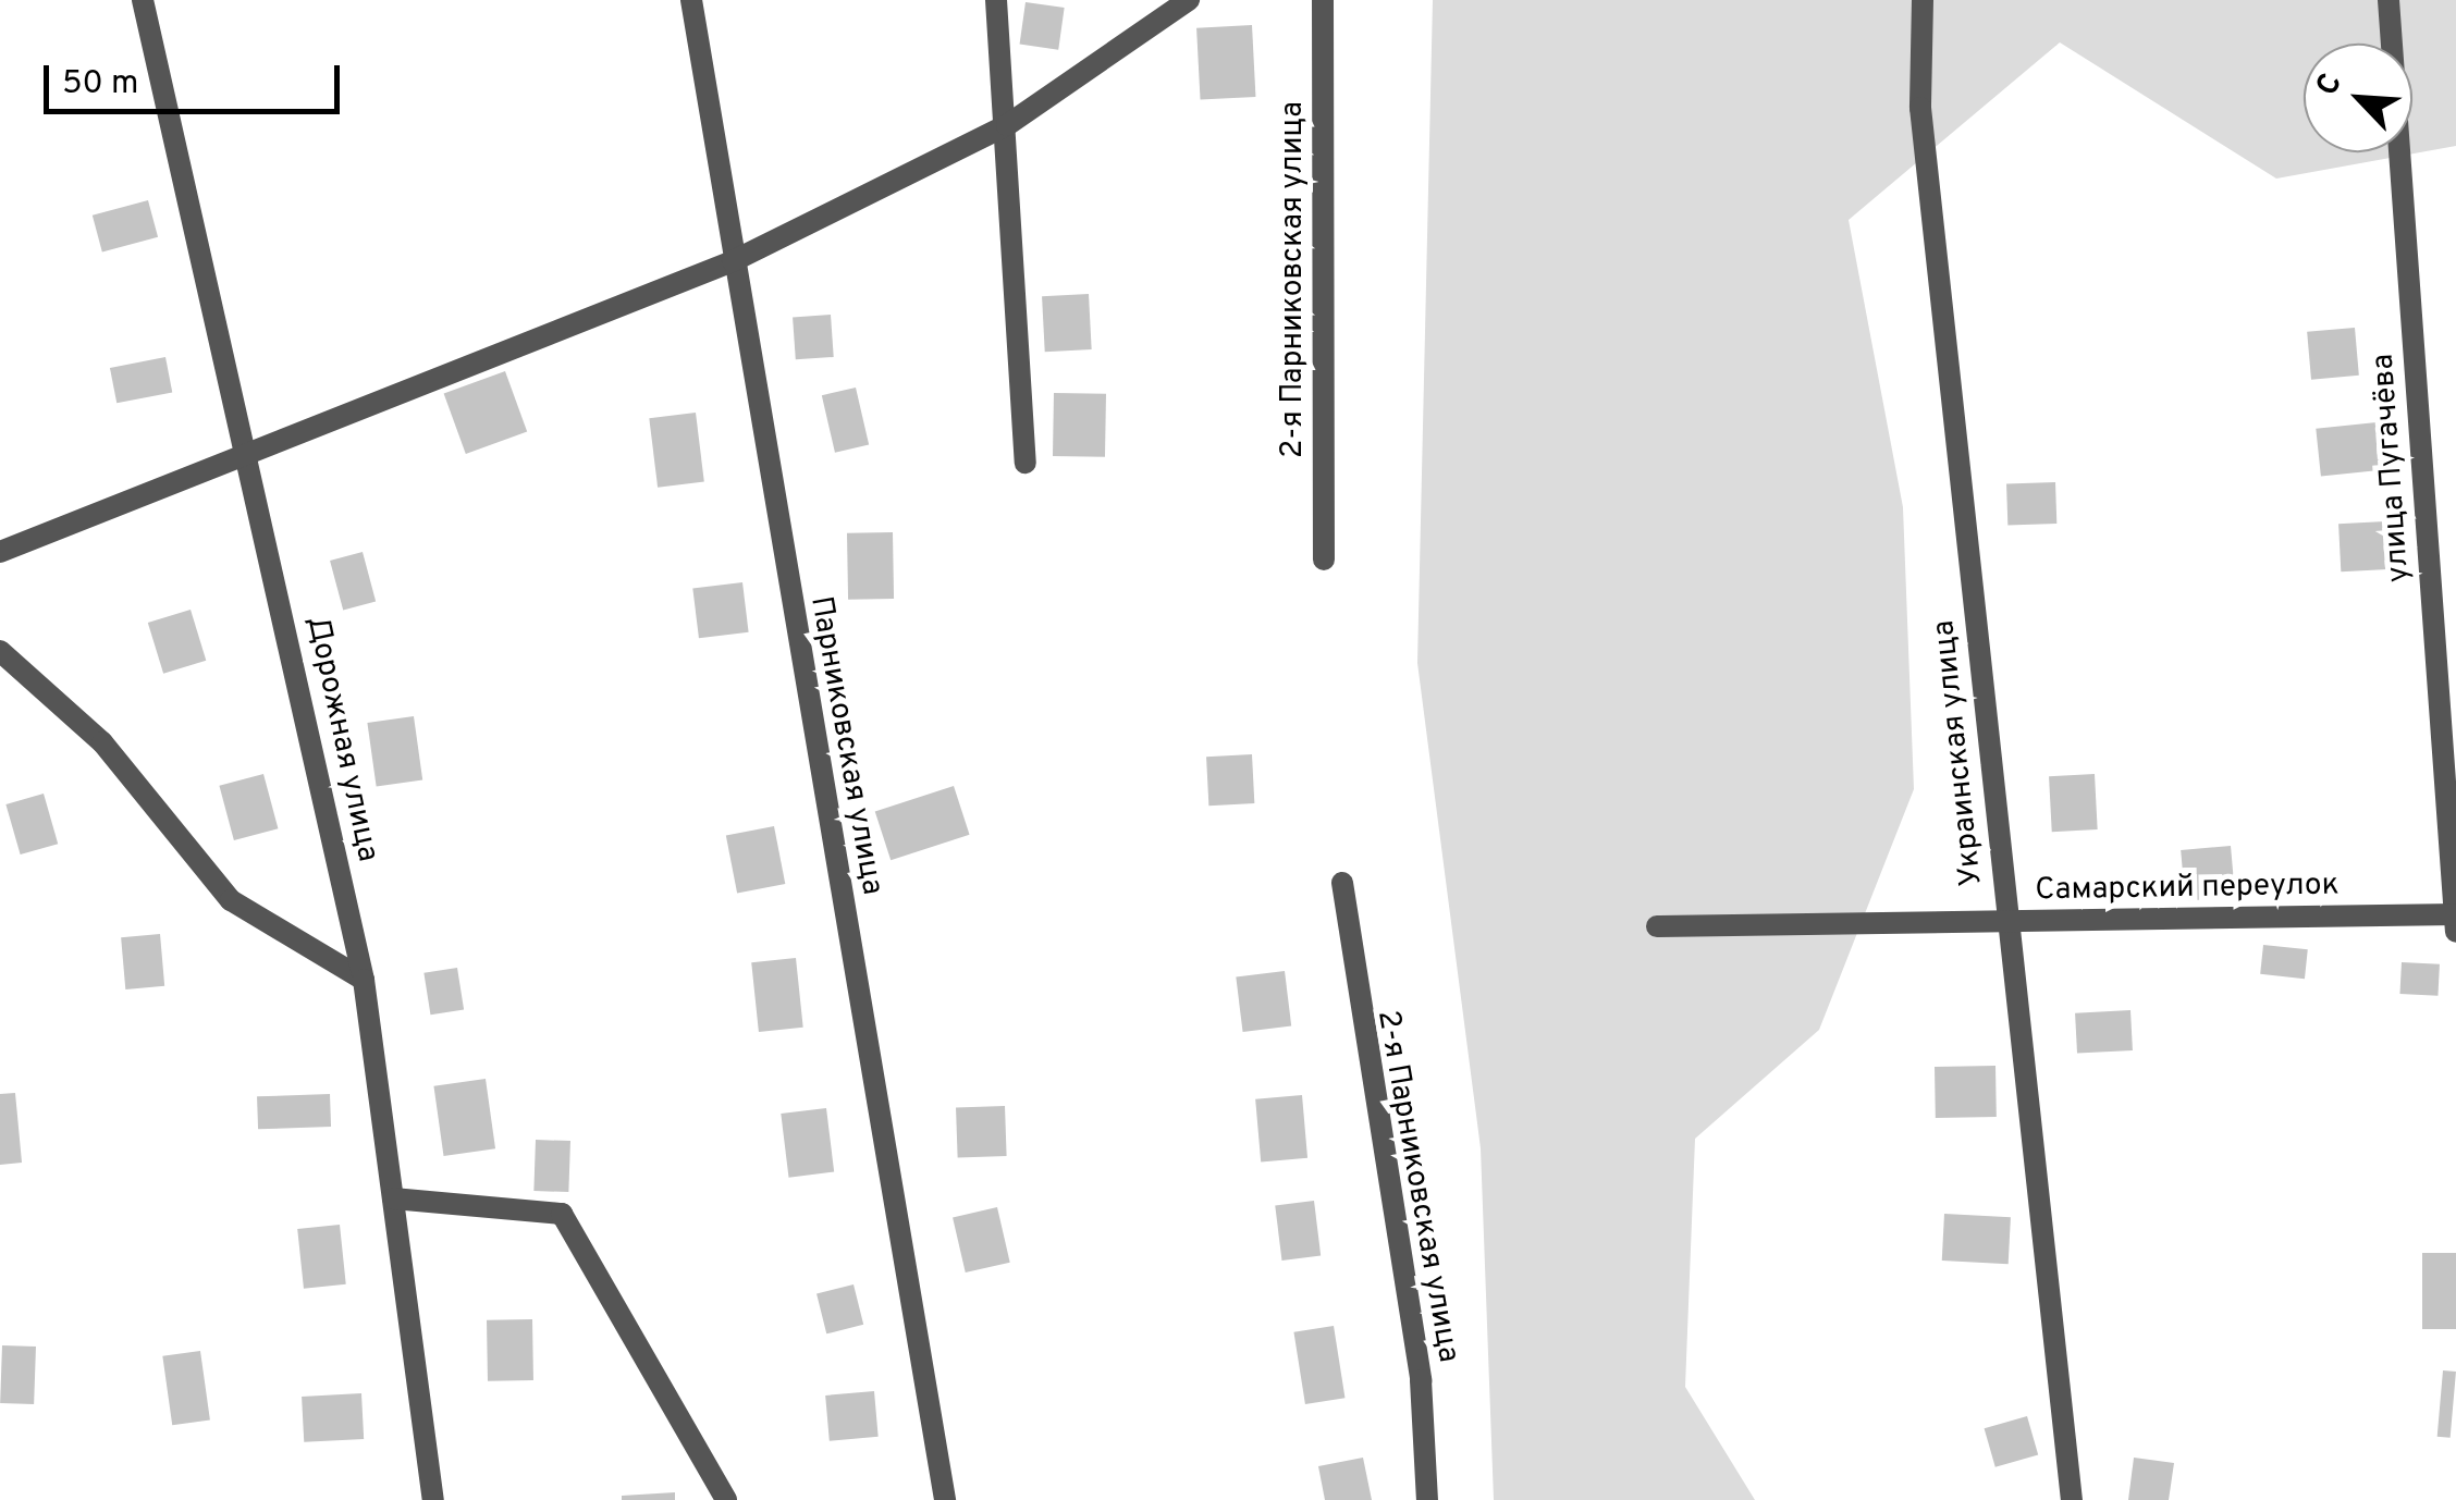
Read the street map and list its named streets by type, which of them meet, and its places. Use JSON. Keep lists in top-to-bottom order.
{
  "streets": {
    "street": [
      "2-я Парниковская улица",
      "улица Пугачёва",
      "Дорожная улица",
      "Парниковская улица",
      "Украинская улица",
      "Самарский переулок"
    ]
  },
  "crossings": [
    ["улица Пугачёва", "Самарский переулок"],
    ["Украинская улица", "Самарский переулок"]
  ],
  "scale_bar": "50 m",
  "north": "top left"
}
